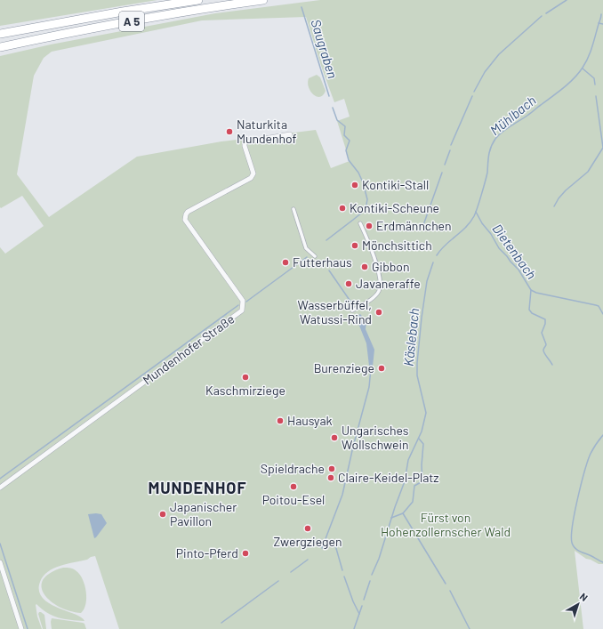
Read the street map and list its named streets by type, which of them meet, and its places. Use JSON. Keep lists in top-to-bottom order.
{
  "streets": {
    "highway": ["A 5"],
    "street": ["Mundenhofer Straße"]
  },
  "districts": ["MUNDENHOF"],
  "water": [
    "Saugraben",
    "Mühlbach",
    "Dietenbach",
    "Käslebach"
  ],
  "parks": ["Fürst von Hohenzollernscher Wald"],
  "places": [
    "Naturkita Mundenhof",
    "Kontiki-Stall",
    "Kontiki-Scheune",
    "Erdmännchen",
    "Mönchsittich",
    "Futterhaus",
    "Gibbon",
    "Javaneraffe",
    "Wasserbüffel, Watussi-Rind",
    "Burenziege",
    "Kaschmirziege",
    "Hausyak",
    "Ungarisches Wollschwein",
    "Spieldrache",
    "Claire-Keidel-Platz",
    "Poitou-Esel",
    "Japanischer Pavillon",
    "Zwergziegen",
    "Pinto-Pferd"
  ],
  "north": "top right"
}
